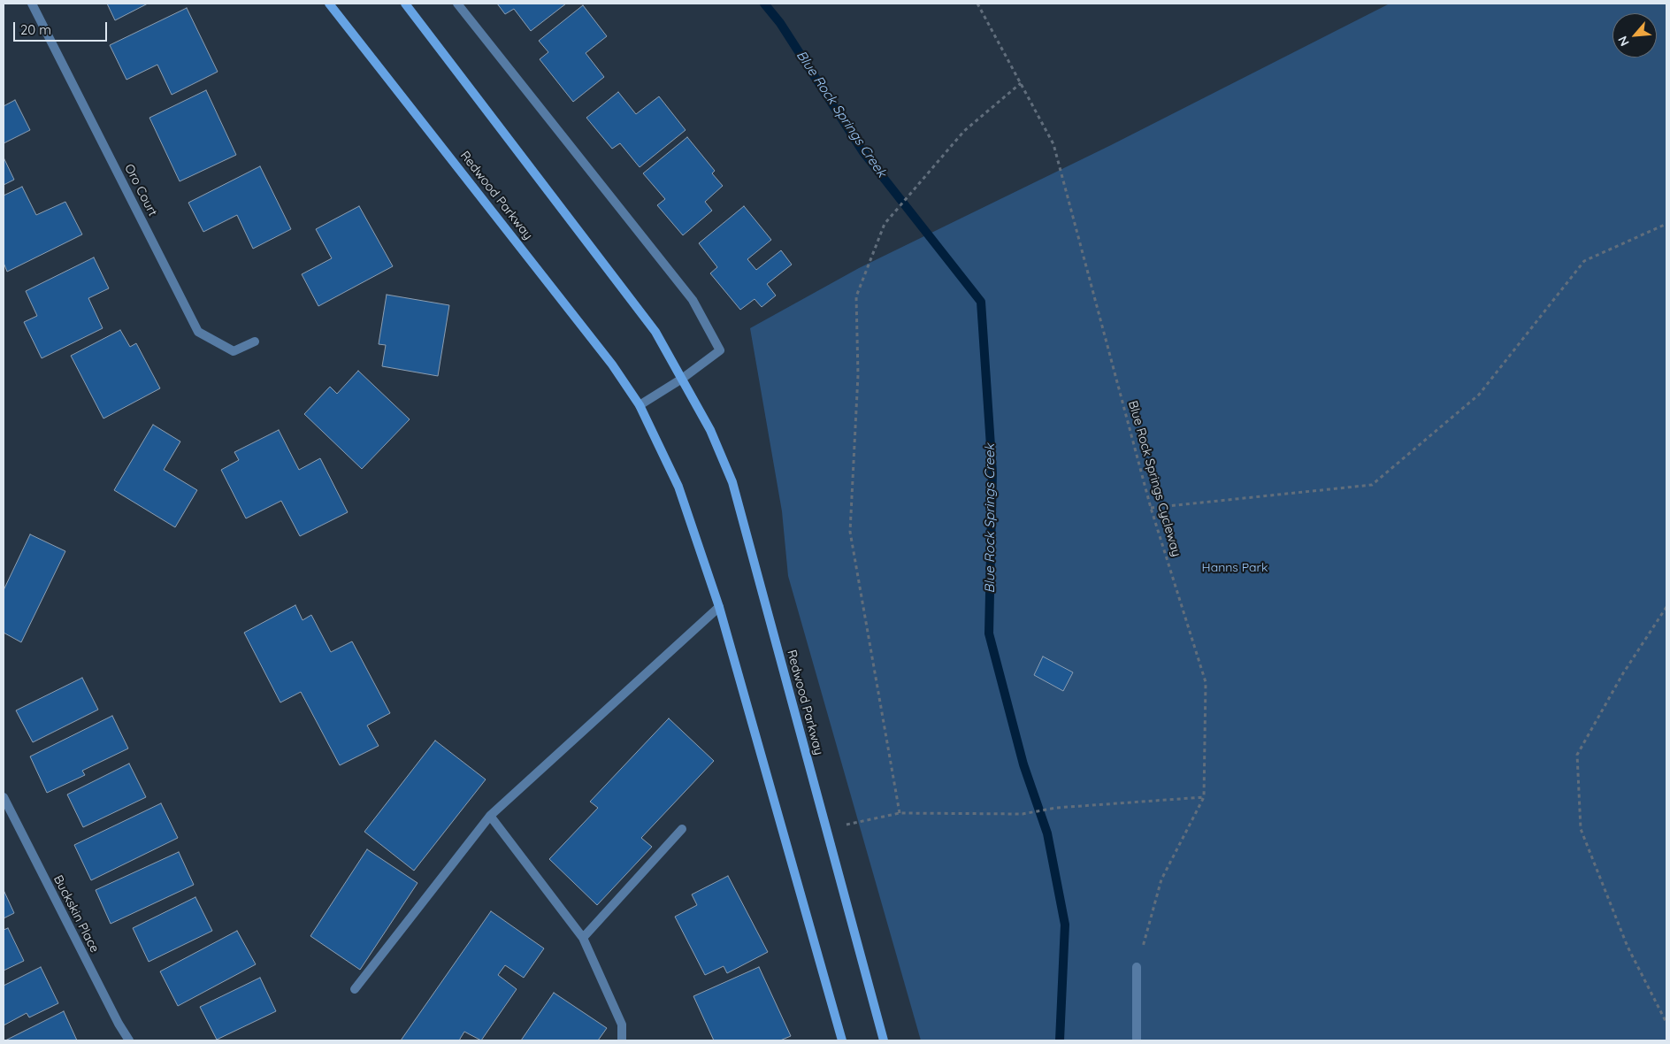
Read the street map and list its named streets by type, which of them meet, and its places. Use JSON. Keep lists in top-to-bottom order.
{
  "streets": {
    "main road": ["Redwood Parkway"],
    "street": ["Oro Court", "Buckskin Place"],
    "path": ["Blue Rock Springs Cycleway"]
  },
  "water": ["Blue Rock Springs Creek"],
  "parks": ["Hanns Park"],
  "scale_bar": "20 m",
  "north": "bottom left"
}
